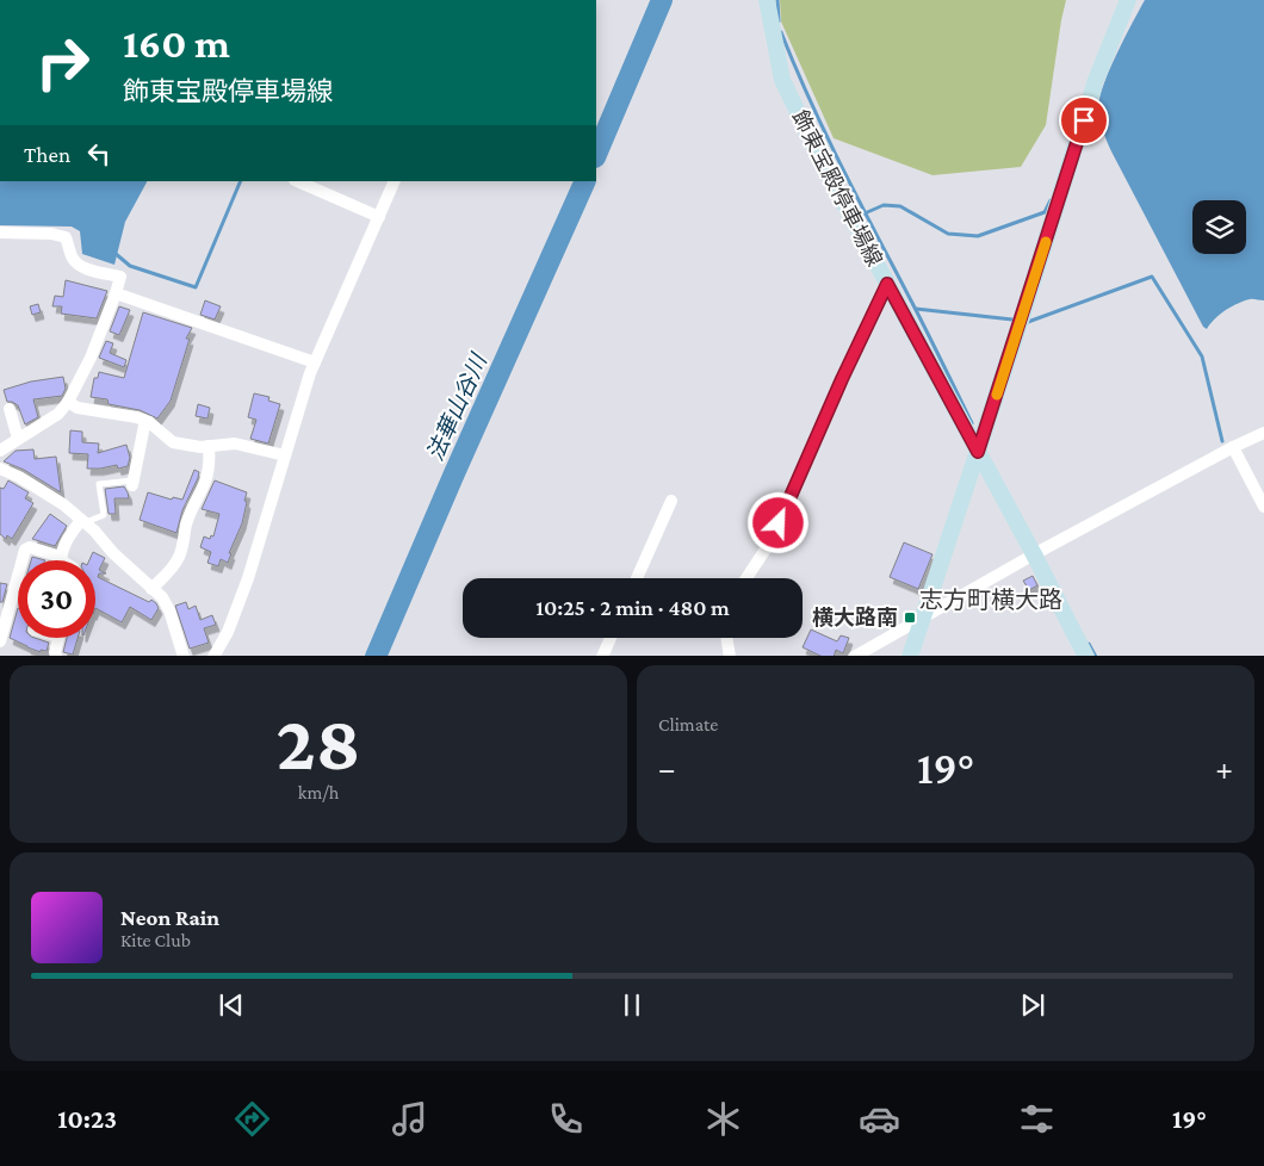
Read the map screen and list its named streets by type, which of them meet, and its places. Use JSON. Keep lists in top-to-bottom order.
{
  "streets": {
    "main road": ["飾東宝殿停車場線"]
  },
  "districts": ["志方町横大路"],
  "water": ["法華山谷川"],
  "places": {
    "transit": ["横大路南"]
  },
  "page": {
    "turn": ["160 m", "飾東宝殿停車場線"],
    "then": "Then",
    "limit": "30",
    "trip": "10:25 · 2 min · 480 m",
    "tile": [
      ["28", "km/h"],
      "Climate"
    ],
    "heat": ["−", "19°", "+"],
    "song": ["Neon Rain", "Kite Club"],
    "tabs": ["10:23", "19°"]
  }
}
